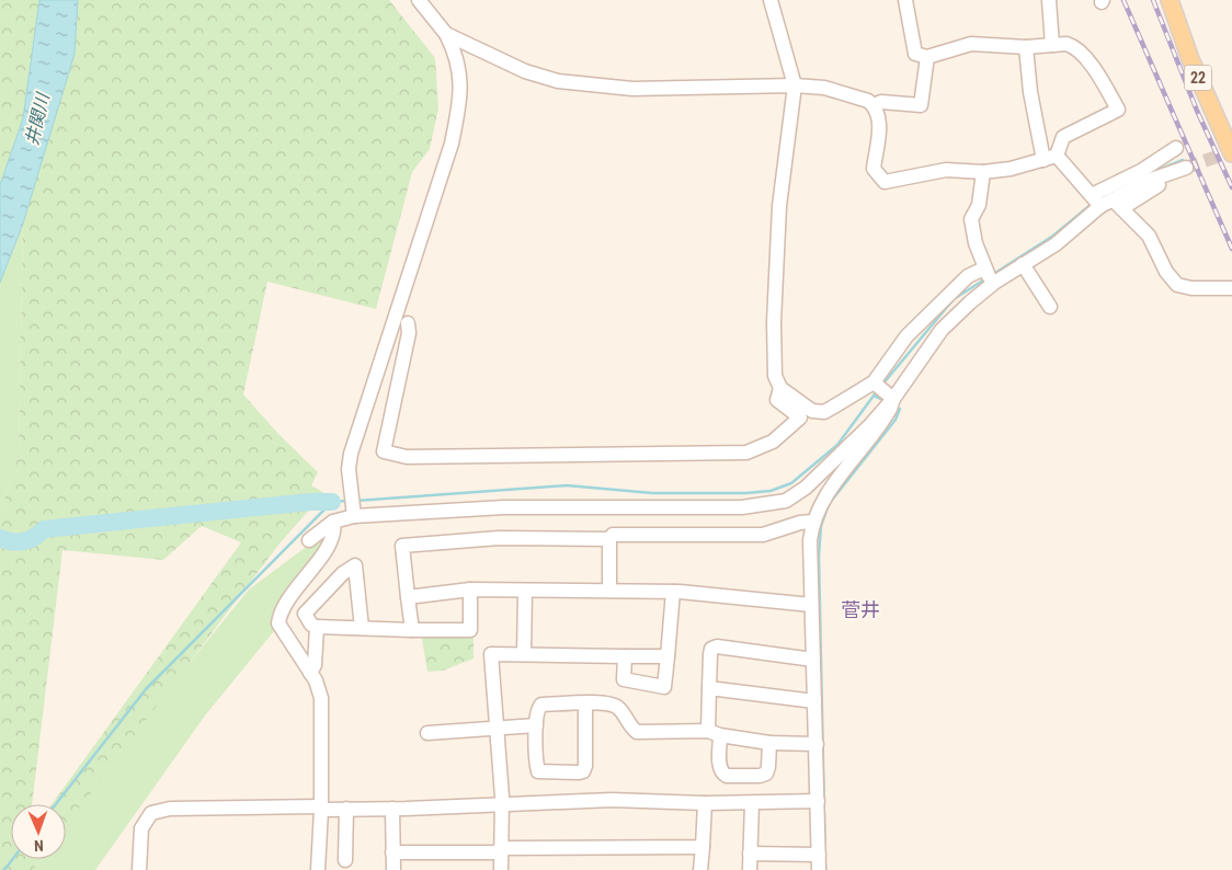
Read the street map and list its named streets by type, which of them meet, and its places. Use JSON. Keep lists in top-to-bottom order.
{
  "streets": {
    "main road": ["22"]
  },
  "districts": ["菅井"],
  "water": ["井関川"],
  "north": "bottom"
}
